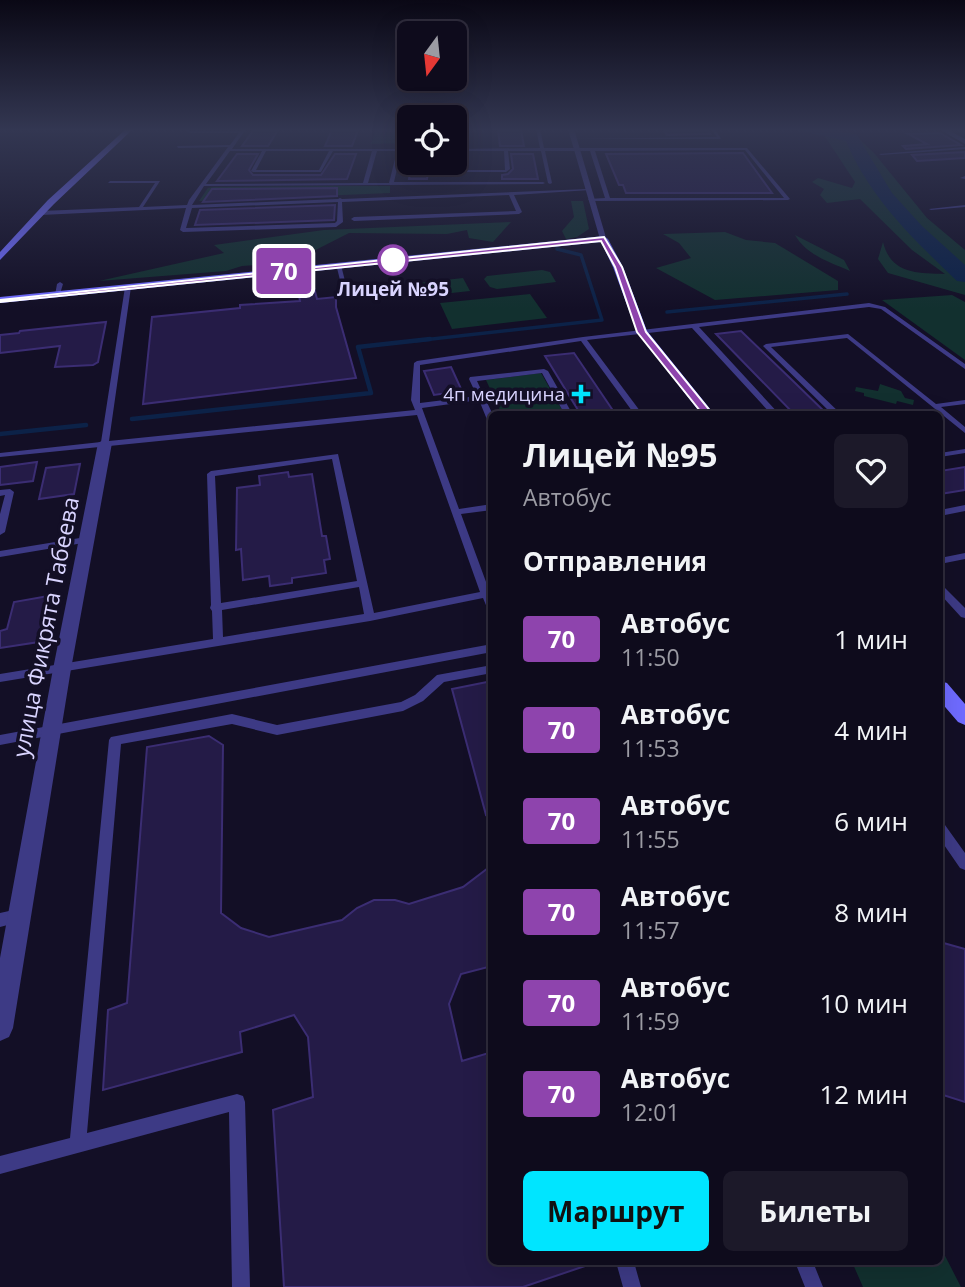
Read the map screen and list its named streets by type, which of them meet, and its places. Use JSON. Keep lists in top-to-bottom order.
{
  "streets": {
    "street": ["улица Фикрята Табеева"]
  },
  "places": {
    "other": ["Лицей №95"],
    "health": ["4п медицина"]
  },
  "lines": ["bus line 70"],
  "north": "bottom",
  "page": {
    "on_map": "70",
    "heading": [
      ["Лицей №95", "Автобус"],
      "Отправления"
    ],
    "list": [
      {
        "mark": "70",
        "name": "Автобус",
        "note": "11:50",
        "value": "1 мин"
      },
      {
        "mark": "70",
        "name": "Автобус",
        "note": "11:53",
        "value": "4 мин"
      },
      {
        "mark": "70",
        "name": "Автобус",
        "note": "11:55",
        "value": "6 мин"
      },
      {
        "mark": "70",
        "name": "Автобус",
        "note": "11:57",
        "value": "8 мин"
      },
      {
        "mark": "70",
        "name": "Автобус",
        "note": "11:59",
        "value": "10 мин"
      },
      {
        "mark": "70",
        "name": "Автобус",
        "note": "12:01",
        "value": "12 мин"
      }
    ],
    "buttons": ["Маршрут", "Билеты"]
  }
}
